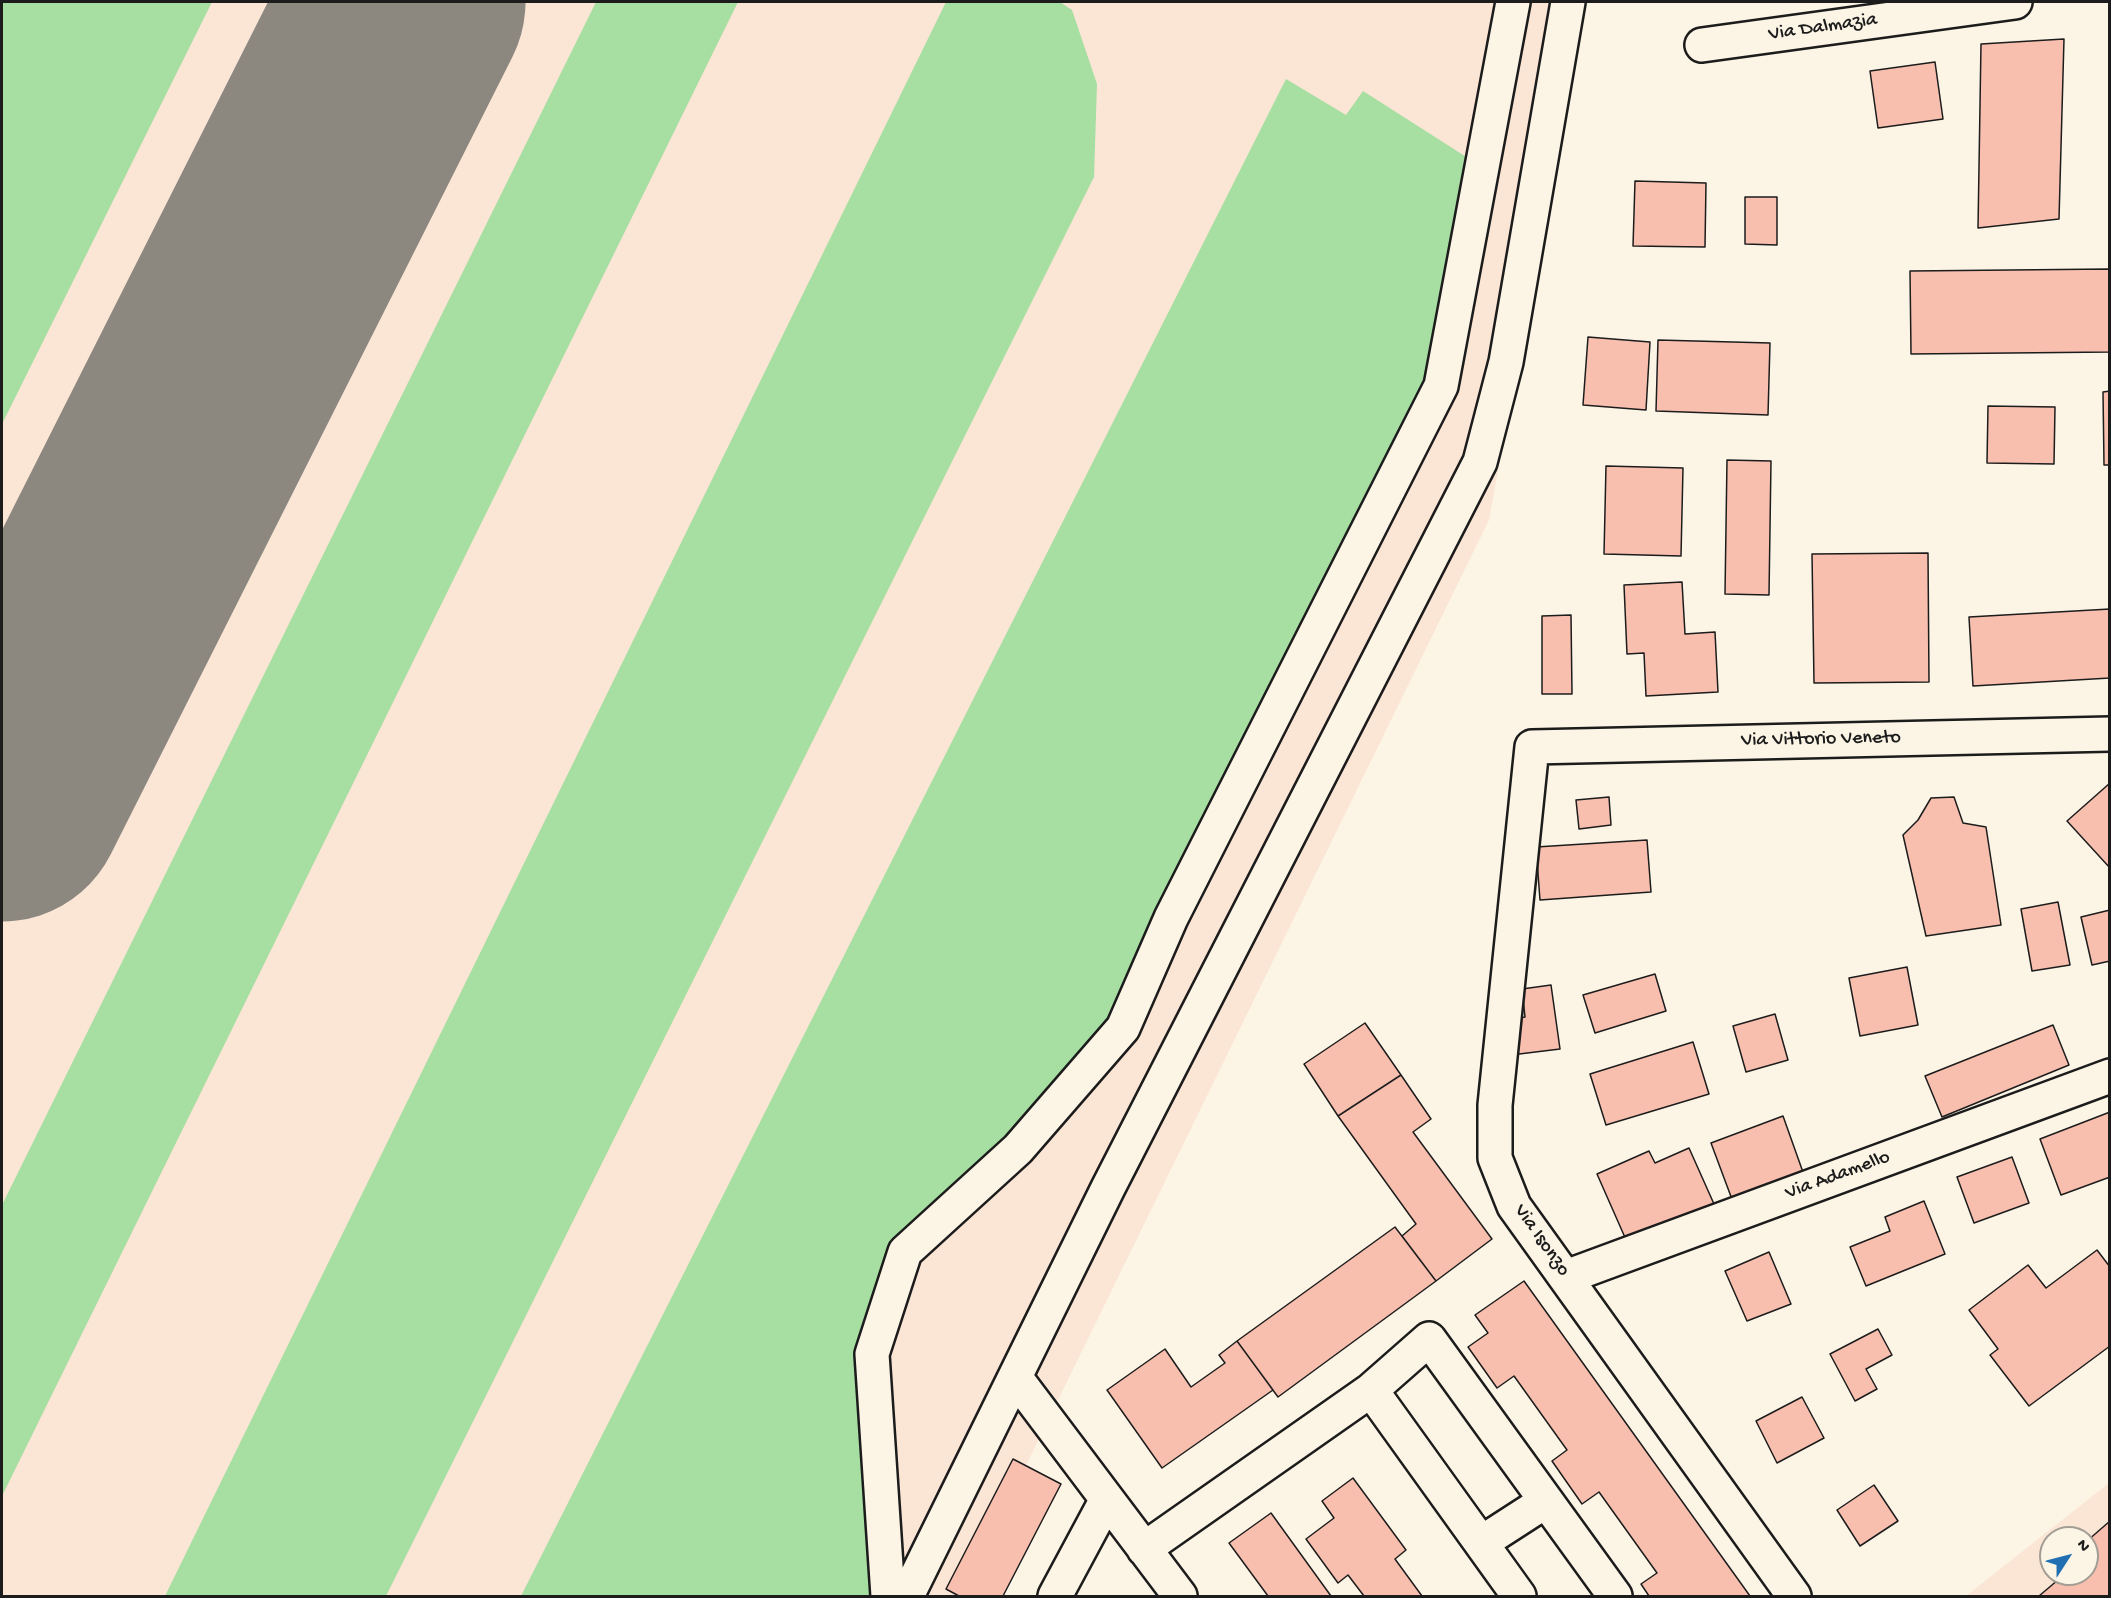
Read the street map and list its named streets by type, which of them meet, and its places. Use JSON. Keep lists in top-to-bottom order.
{
  "streets": {
    "street": [
      "Via Dalmazia",
      "Via Vittorio Veneto",
      "Via Adamello",
      "Via Isonzo"
    ]
  },
  "crossings": [
    ["Via Vittorio Veneto", "Via Isonzo"],
    ["Via Adamello", "Via Isonzo"]
  ],
  "north": "top right"
}
